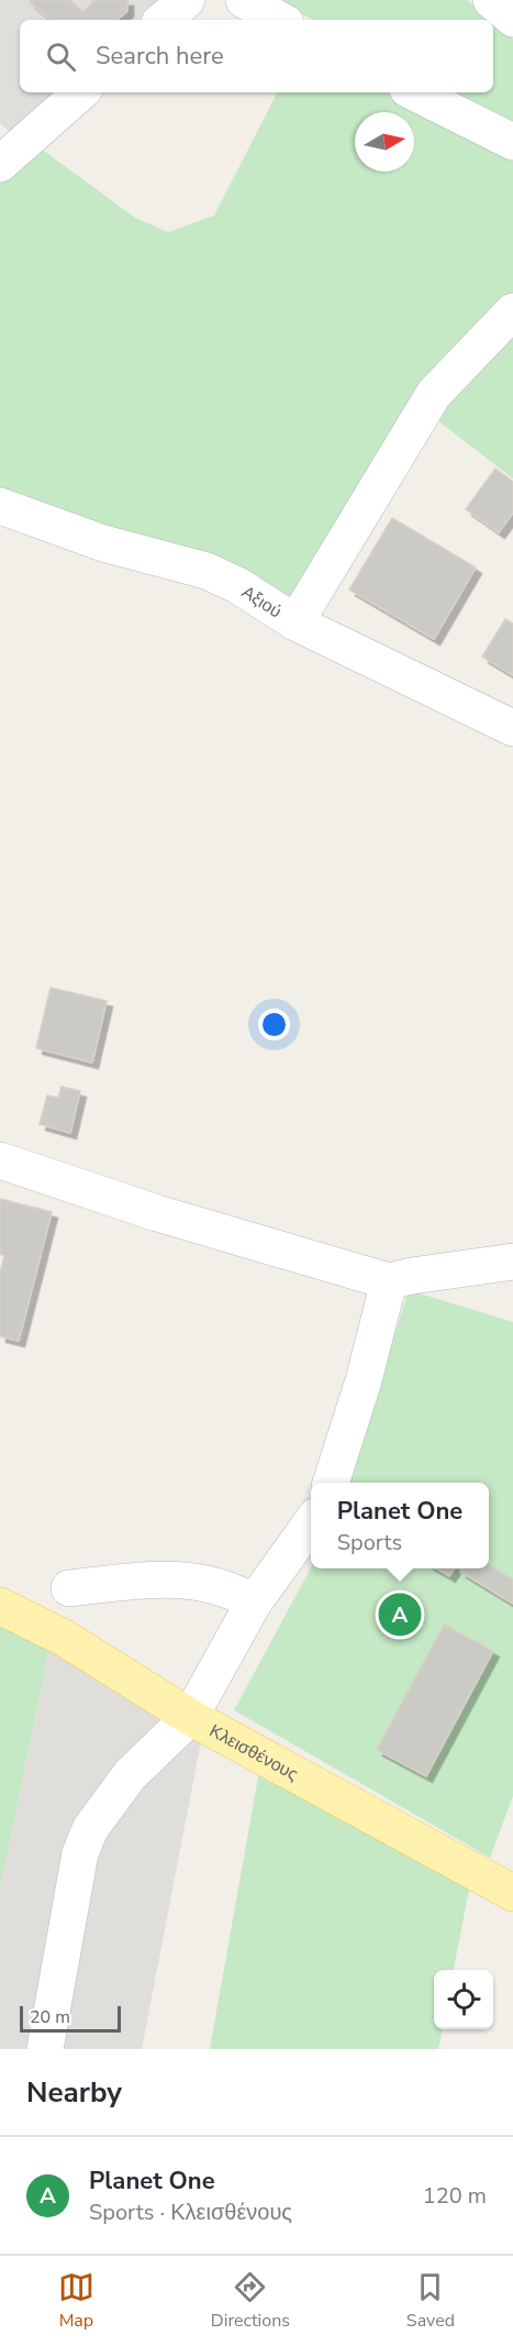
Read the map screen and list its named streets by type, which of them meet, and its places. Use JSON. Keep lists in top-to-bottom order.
{
  "streets": {
    "main road": ["Κλεισθένους"],
    "street": ["Αξιού"]
  },
  "scale_bar": "20 m",
  "north": "right",
  "page": {
    "search": "Search here",
    "popup": ["Planet One", "Sports"],
    "pins": "A",
    "scale": "20 m",
    "heading": "Nearby",
    "list": [
      {
        "mark": "A",
        "name": "Planet One",
        "note": "Sports · Κλεισθένους",
        "value": "120 m"
      }
    ],
    "nav": ["Map", "Directions", "Saved"]
  }
}
